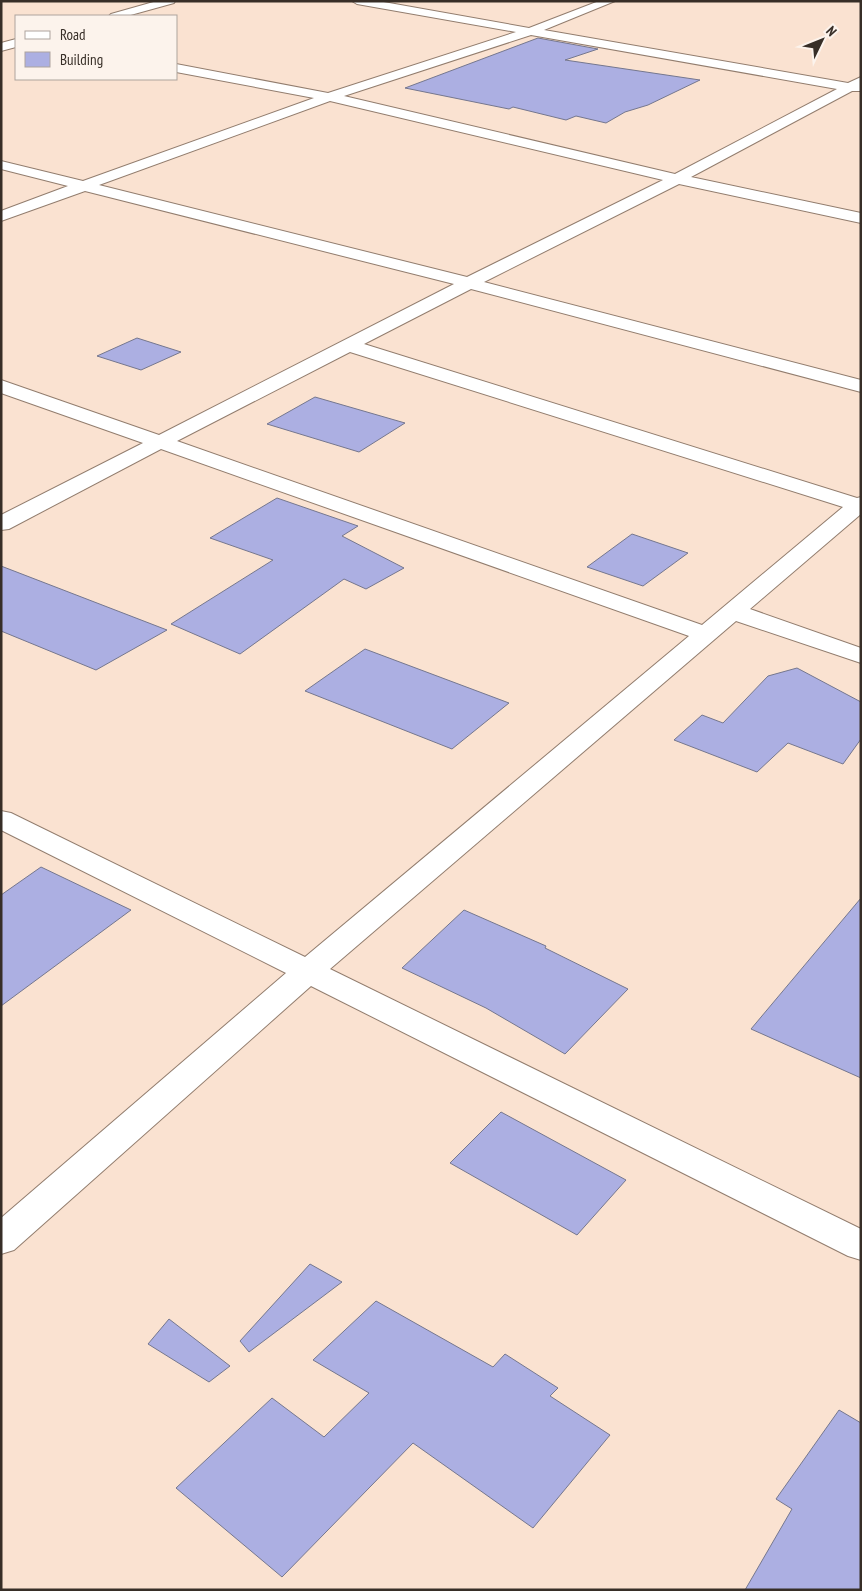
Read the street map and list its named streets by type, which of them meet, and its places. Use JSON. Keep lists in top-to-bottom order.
{
  "legend": ["Road", "Building"],
  "north": "top right"
}
